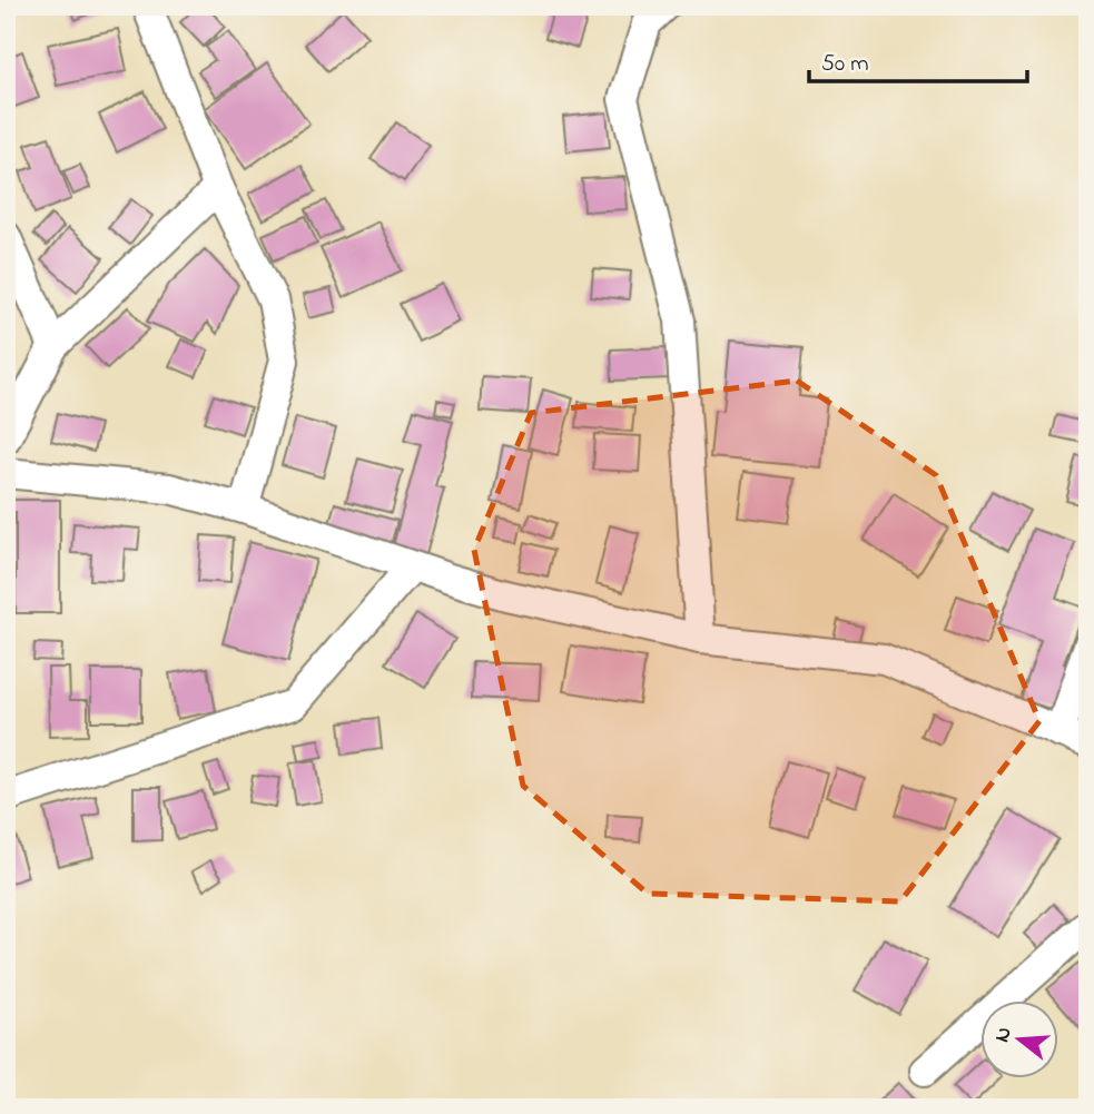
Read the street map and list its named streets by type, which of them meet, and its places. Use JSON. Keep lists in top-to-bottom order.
{
  "scale_bar": "50 m",
  "north": "left"
}
